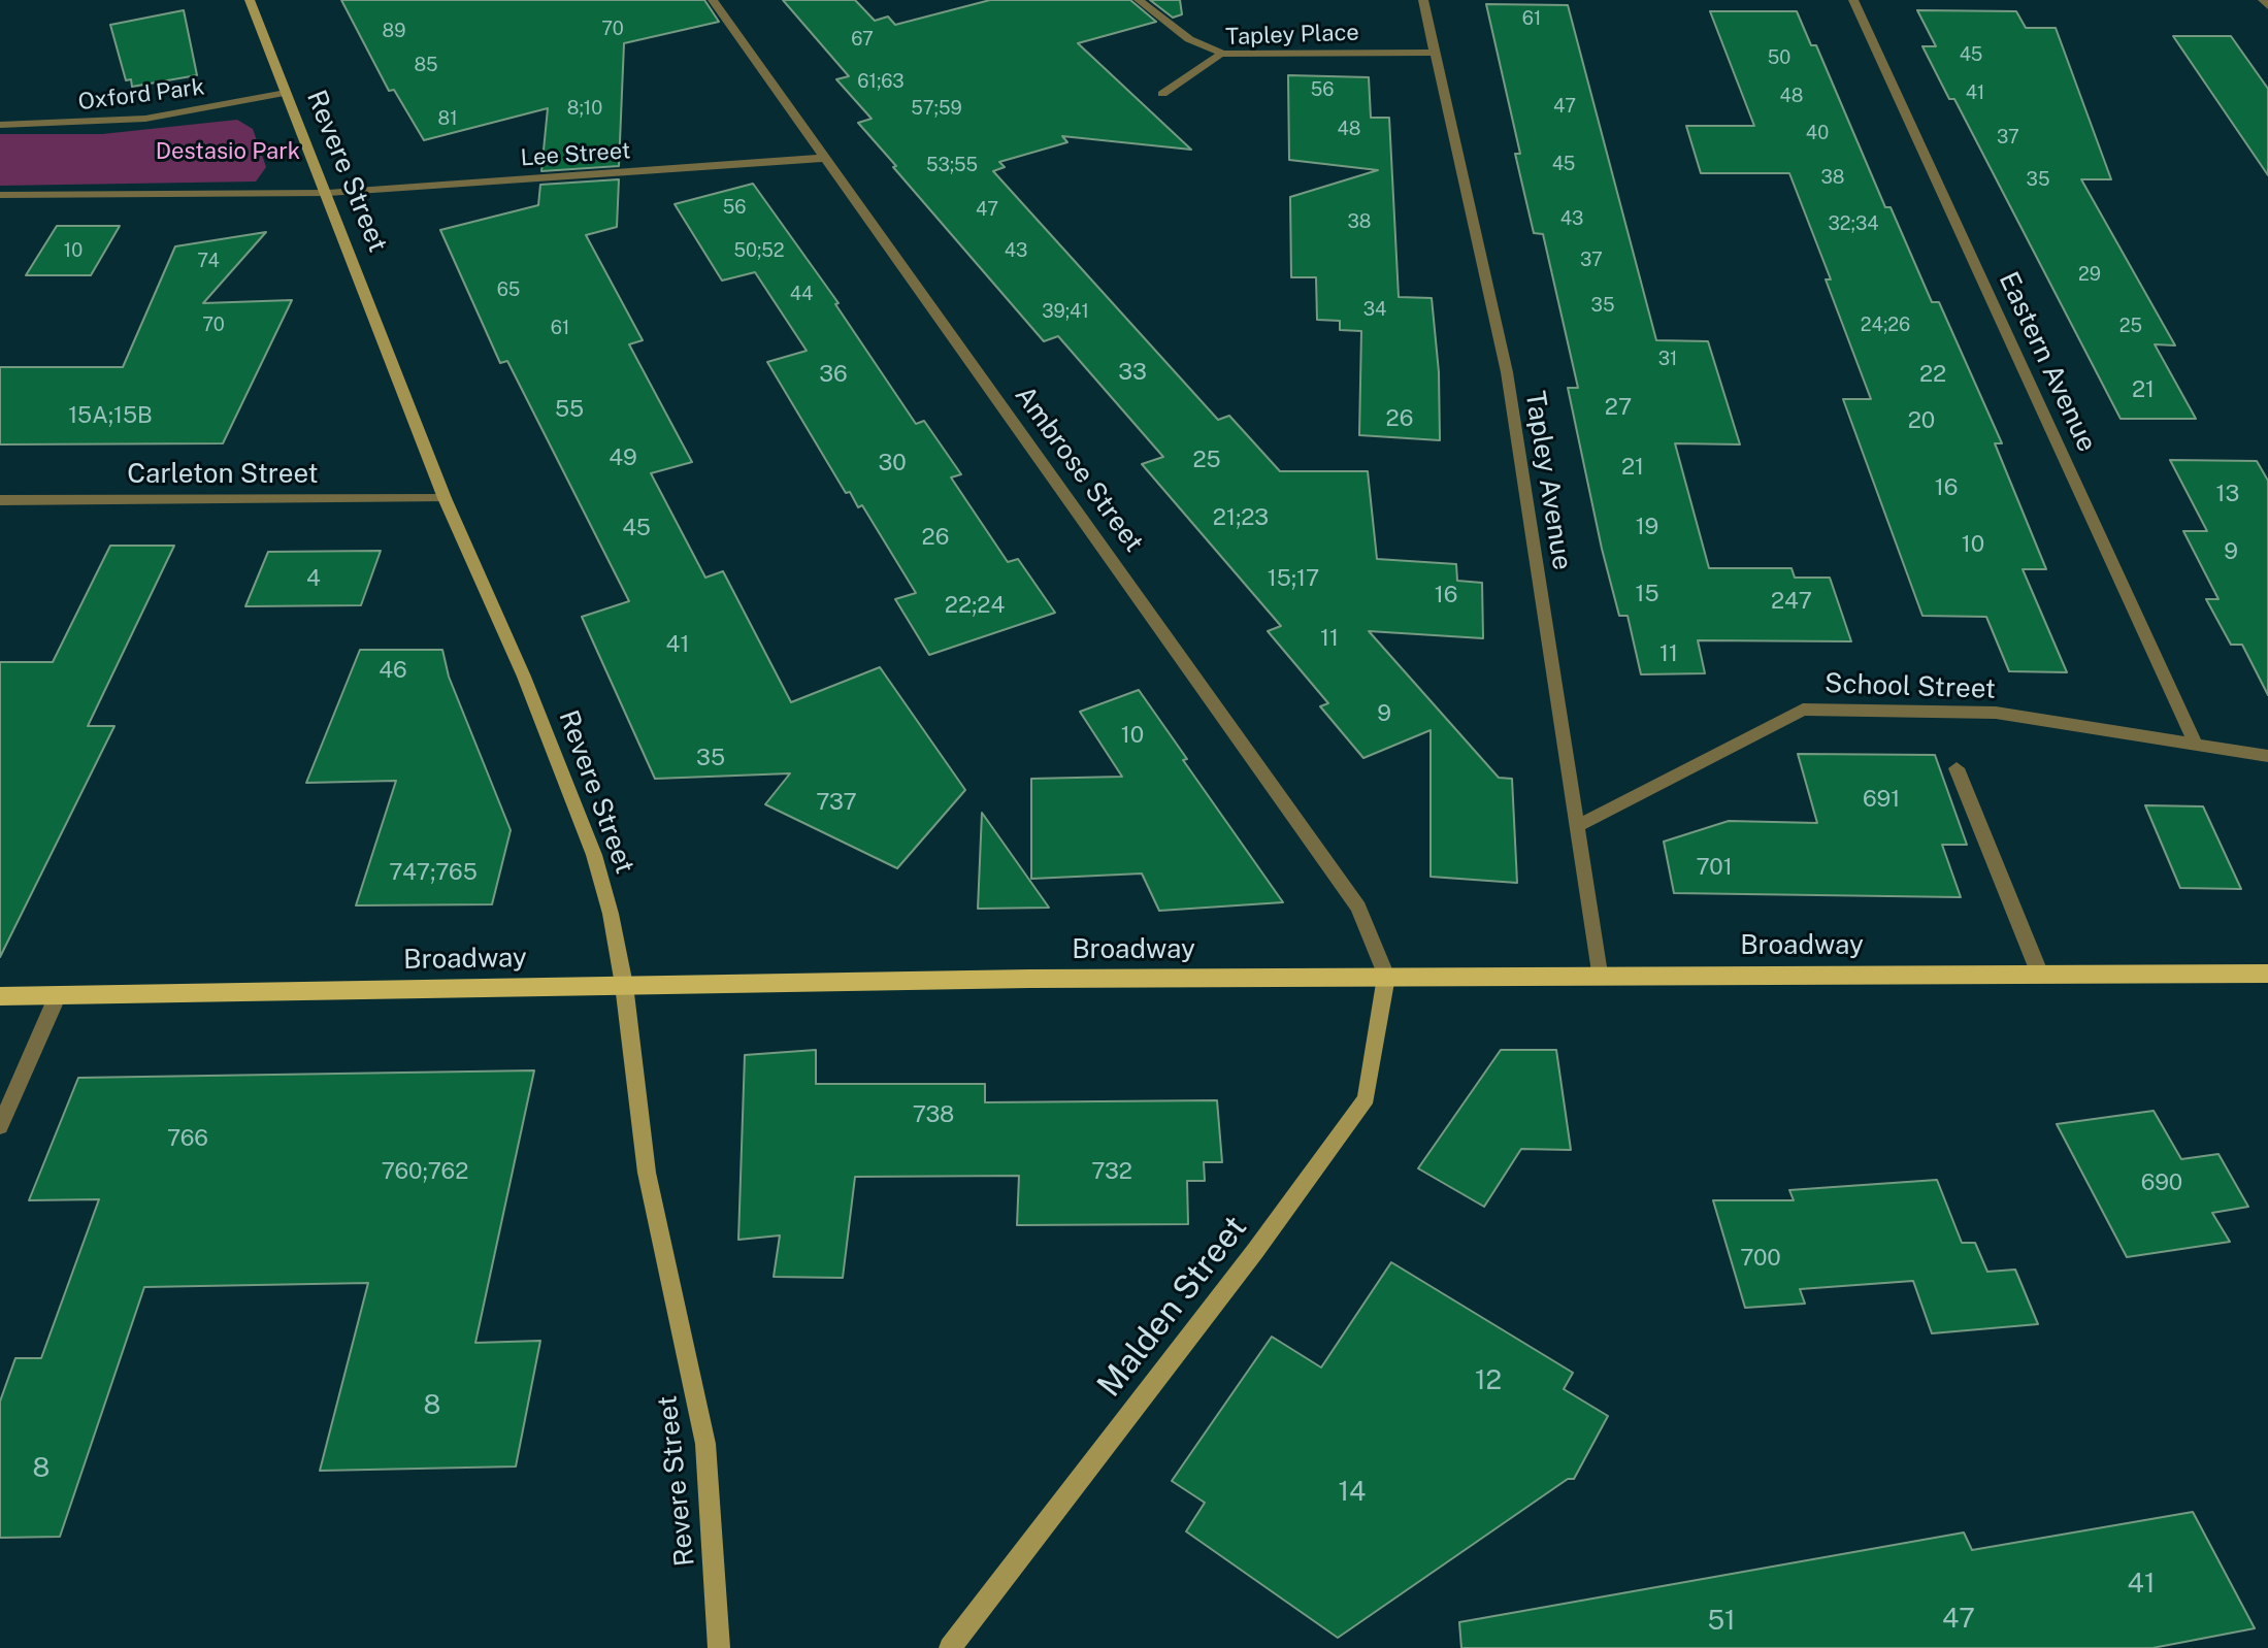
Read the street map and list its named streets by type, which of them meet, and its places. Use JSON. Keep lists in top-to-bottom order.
{
  "streets": {
    "main road": ["Broadway"],
    "street": [
      "Tapley Place",
      "Oxford Park",
      "Lee Street",
      "Revere Street",
      "Eastern Avenue",
      "Ambrose Street",
      "Carleton Street",
      "Tapley Avenue",
      "School Street",
      "Malden Street"
    ]
  },
  "crossings": [
    ["Tapley Place", "Tapley Avenue"],
    ["Oxford Park", "Revere Street"],
    ["Lee Street", "Revere Street"],
    ["Lee Street", "Ambrose Street"],
    ["Revere Street", "Carleton Street"],
    ["Revere Street", "Broadway"],
    ["Eastern Avenue", "School Street"],
    ["Ambrose Street", "Broadway"],
    ["Ambrose Street", "Malden Street"],
    ["Tapley Avenue", "School Street"],
    ["Tapley Avenue", "Broadway"],
    ["Broadway", "Malden Street"]
  ],
  "parks": ["Destasio Park"],
  "house_numbers": [
    "61",
    "70",
    "89",
    "67",
    "45",
    "50",
    "85",
    "61;63",
    "56",
    "41",
    "48",
    "47",
    "8;10",
    "57;59",
    "81",
    "48",
    "40",
    "37",
    "45",
    "53;55",
    "38",
    "35",
    "56",
    "47",
    "43",
    "38",
    "32;34",
    "10",
    "50;52",
    "43",
    "37",
    "74",
    "29",
    "65",
    "44",
    "35",
    "34",
    "39;41",
    "70",
    "24;26",
    "25",
    "61",
    "31",
    "33",
    "36",
    "22",
    "21",
    "27",
    "55",
    "15A;15B",
    "26",
    "20",
    "49",
    "25",
    "30",
    "21",
    "16",
    "13",
    "21;23",
    "19",
    "45",
    "26",
    "10",
    "9",
    "4",
    "15;17",
    "15",
    "16",
    "247",
    "22;24",
    "11",
    "41",
    "11",
    "46",
    "9",
    "10",
    "35",
    "691",
    "737",
    "701",
    "747;765",
    "738",
    "766",
    "760;762",
    "732",
    "690",
    "700",
    "12",
    "8",
    "8",
    "14",
    "41",
    "47",
    "51"
  ]
}
